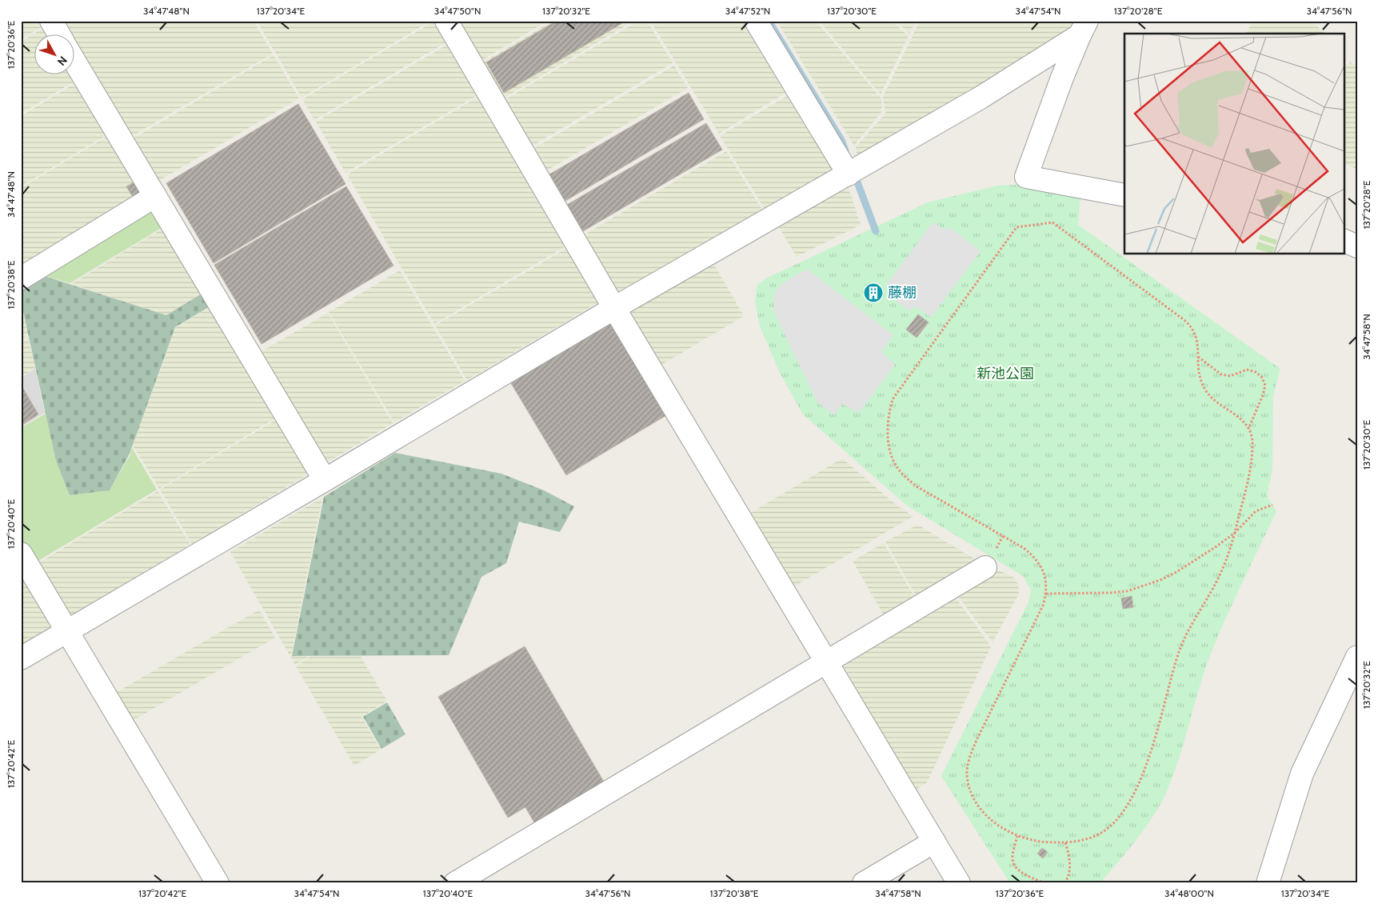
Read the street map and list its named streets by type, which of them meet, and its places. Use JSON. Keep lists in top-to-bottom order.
{
  "parks": ["新池公園"],
  "places": {
    "building": ["藤棚"]
  },
  "north": "bottom right",
  "coordinates": [
    "34°47'48\"N",
    "137°20'34\"E",
    "34°47'50\"N",
    "137°20'32\"E",
    "34°47'52\"N",
    "137°20'30\"E",
    "34°47'54\"N",
    "137°20'28\"E",
    "34°47'56\"N",
    "137°20'36\"E",
    "137°20'38\"E",
    "34°47'58\"N",
    "137°20'40\"E",
    "137°20'42\"E",
    "34°48'00\"N"
  ]
}
